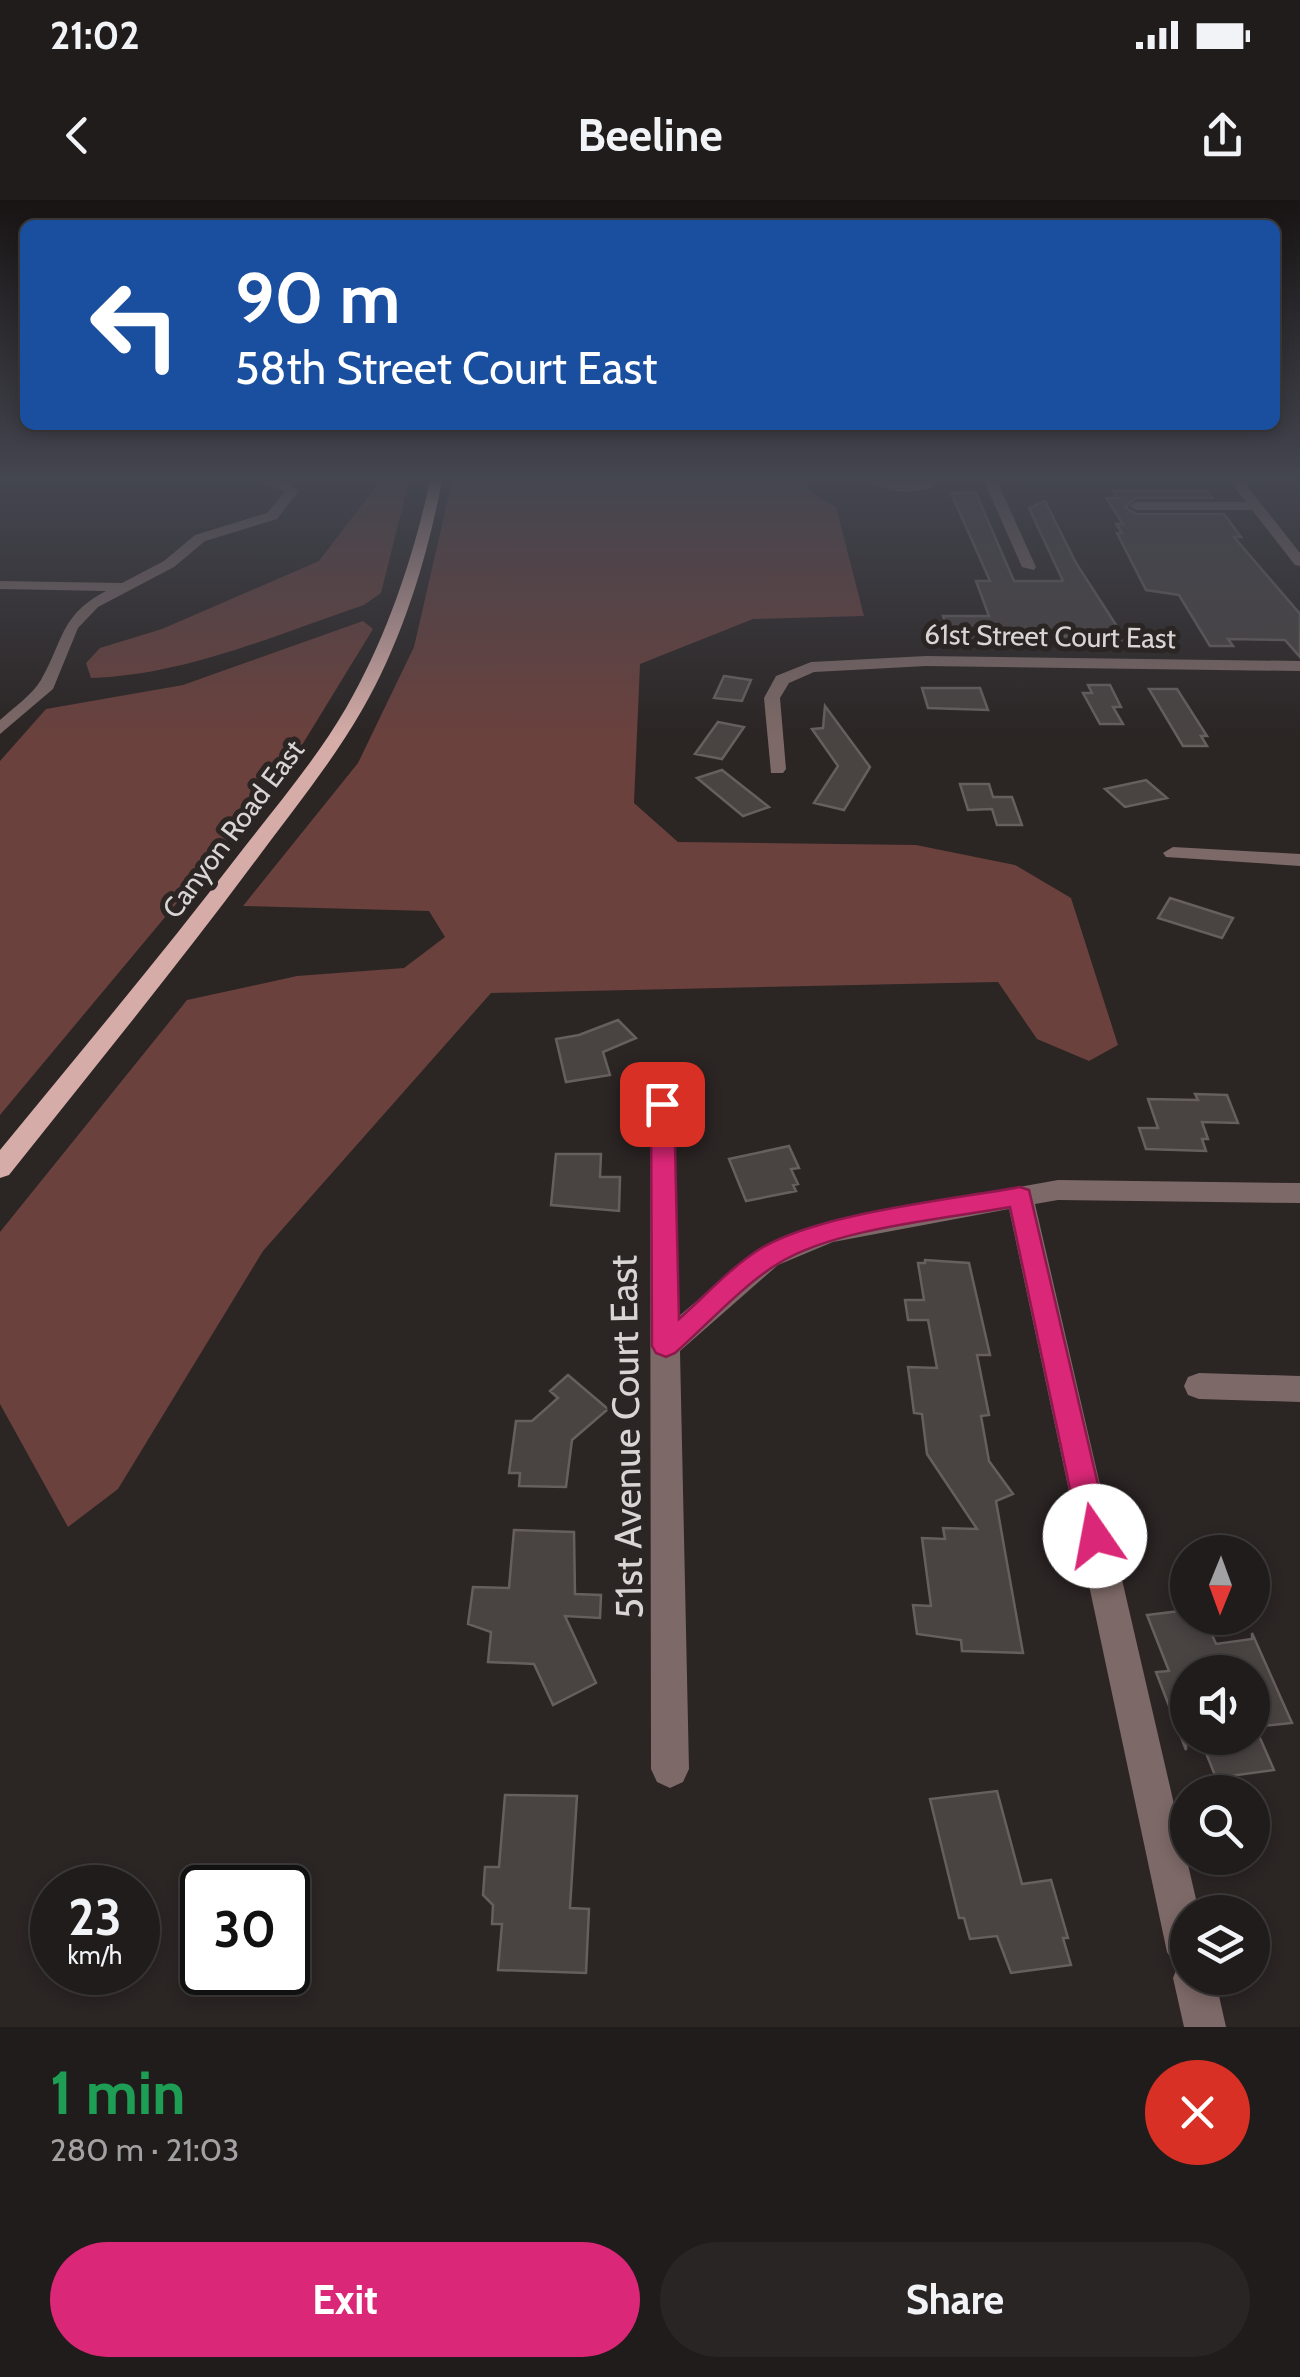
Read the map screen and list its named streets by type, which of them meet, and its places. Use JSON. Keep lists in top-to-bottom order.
{
  "streets": {
    "main road": ["Canyon Road East"],
    "street": ["61st Street Court East", "51st Avenue Court East"]
  },
  "north": "bottom",
  "page": {
    "status": "21:02",
    "header": "Beeline",
    "turn": ["90 m", "58th Street Court East"],
    "speed": "23 km/h",
    "limit": "30",
    "heading": ["1 min", "280 m · 21:03"],
    "buttons": ["Exit", "Share"]
  }
}
